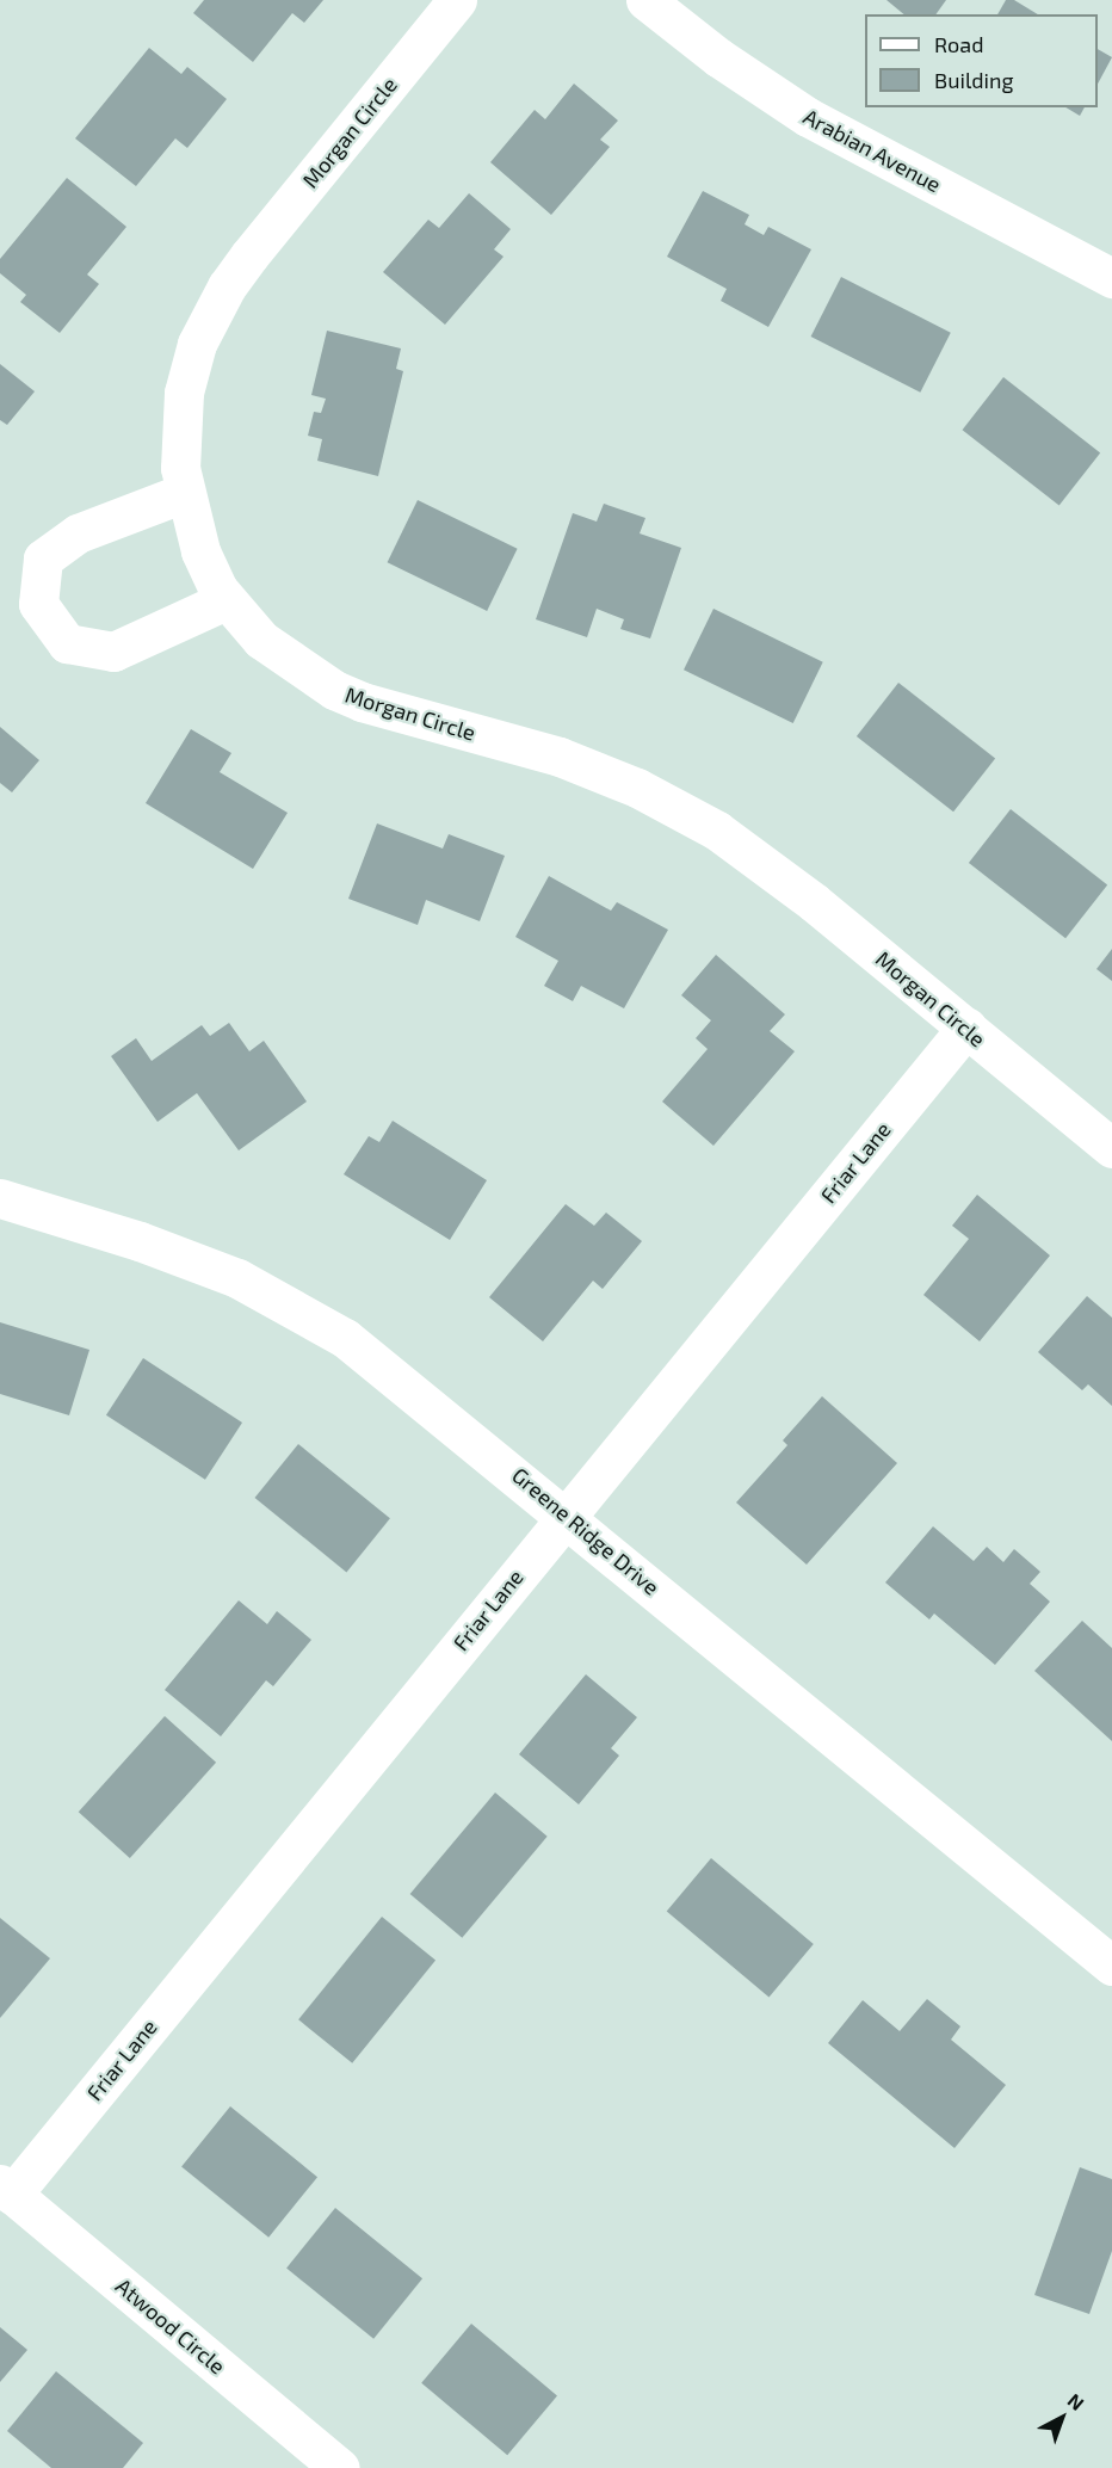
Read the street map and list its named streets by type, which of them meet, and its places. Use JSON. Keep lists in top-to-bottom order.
{
  "streets": {
    "street": [
      "Morgan Circle",
      "Arabian Avenue",
      "Friar Lane",
      "Greene Ridge Drive",
      "Atwood Circle"
    ]
  },
  "crossings": [
    ["Morgan Circle", "Friar Lane"],
    ["Friar Lane", "Greene Ridge Drive"],
    ["Friar Lane", "Atwood Circle"]
  ],
  "legend": ["Road", "Building"],
  "north": "top right"
}
